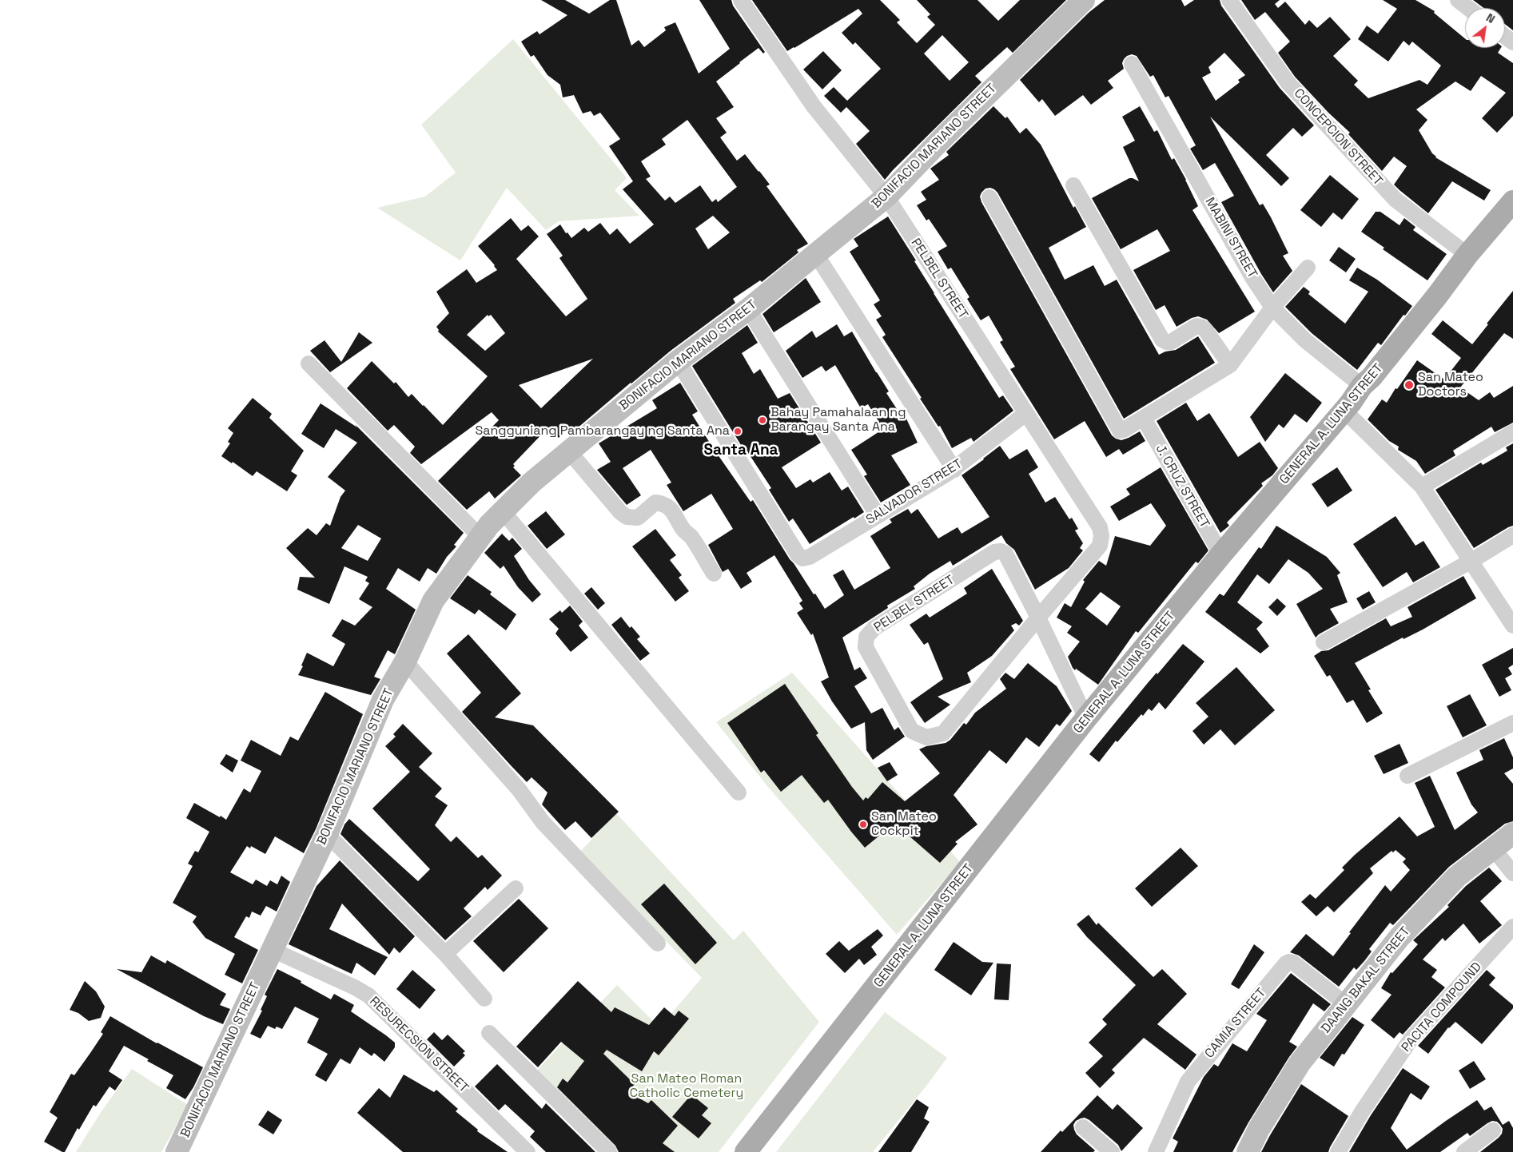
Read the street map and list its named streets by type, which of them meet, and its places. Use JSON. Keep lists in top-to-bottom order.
{
  "streets": {
    "main road": ["GENERAL A. LUNA STREET"],
    "street": [
      "CONCEPCION STREET",
      "BONIFACIO MARIANO STREET",
      "MABINI STREET",
      "PELBEL STREET",
      "J. CRUZ STREET",
      "SALVADOR STREET",
      "DAANG BAKAL STREET",
      "PACITA COMPOUND",
      "CAMIA STREET",
      "RESURECSION STREET"
    ]
  },
  "crossings": [
    ["CONCEPCION STREET", "GENERAL A. LUNA STREET"],
    ["BONIFACIO MARIANO STREET", "PELBEL STREET"],
    ["BONIFACIO MARIANO STREET", "SALVADOR STREET"],
    ["BONIFACIO MARIANO STREET", "RESURECSION STREET"],
    ["MABINI STREET", "GENERAL A. LUNA STREET"],
    ["PELBEL STREET", "GENERAL A. LUNA STREET"],
    ["PELBEL STREET", "SALVADOR STREET"],
    ["GENERAL A. LUNA STREET", "J. CRUZ STREET"],
    ["DAANG BAKAL STREET", "CAMIA STREET"]
  ],
  "districts": ["Santa Ana"],
  "parks": ["San Mateo Roman Catholic Cemetery"],
  "places": [
    "San Mateo Doctors",
    "Bahay Pamahalaan ng Barangay Santa Ana",
    "Sangguniang Pambarangay ng Santa Ana",
    "San Mateo Cockpit"
  ],
  "north": "top right"
}
